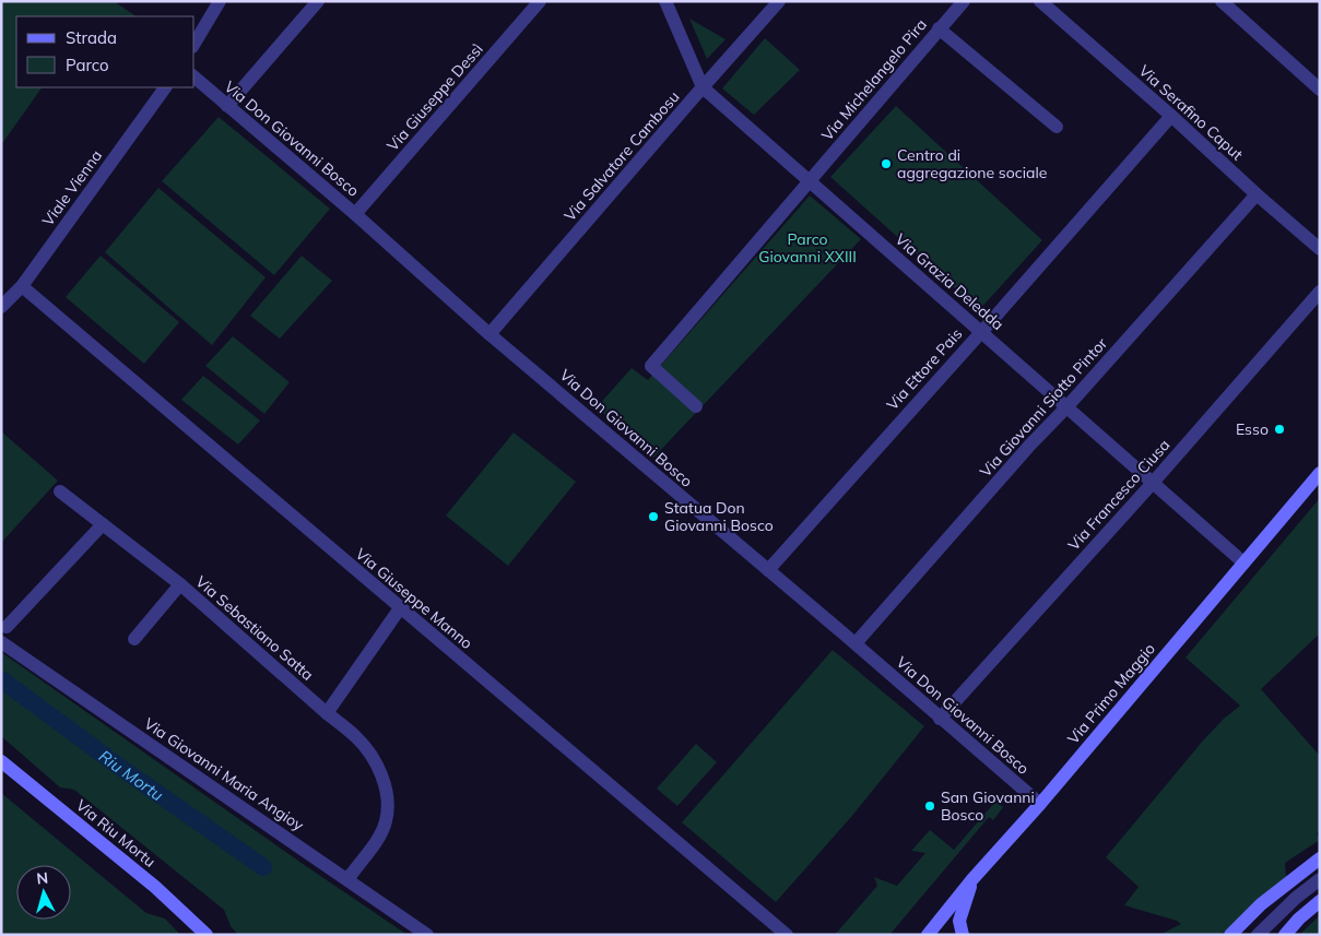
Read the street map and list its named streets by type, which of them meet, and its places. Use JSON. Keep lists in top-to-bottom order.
{
  "streets": {
    "main road": ["Via Primo Maggio", "Via Riu Mortu"],
    "street": [
      "Via Michelangelo Pira",
      "Via Giuseppe Dessì",
      "Via Serafino Caput",
      "Via Don Giovanni Bosco",
      "Via Salvatore Cambosu",
      "Viale Vienna",
      "Via Grazia Deledda",
      "Via Ettore Pais",
      "Via Giovanni Siotto Pintor",
      "Via Francesco Ciusa",
      "Via Giuseppe Manno",
      "Via Sebastiano Satta",
      "Via Giovanni Maria Angioy"
    ]
  },
  "crossings": [
    ["Via Michelangelo Pira", "Via Grazia Deledda"],
    ["Via Giuseppe Dessì", "Via Don Giovanni Bosco"],
    ["Via Serafino Caput", "Via Ettore Pais"],
    ["Via Serafino Caput", "Via Giovanni Siotto Pintor"],
    ["Via Don Giovanni Bosco", "Via Salvatore Cambosu"],
    ["Via Don Giovanni Bosco", "Via Ettore Pais"],
    ["Via Don Giovanni Bosco", "Via Giovanni Siotto Pintor"],
    ["Via Don Giovanni Bosco", "Via Francesco Ciusa"],
    ["Via Don Giovanni Bosco", "Via Primo Maggio"],
    ["Via Salvatore Cambosu", "Via Grazia Deledda"],
    ["Viale Vienna", "Via Giuseppe Manno"],
    ["Via Grazia Deledda", "Via Ettore Pais"],
    ["Via Grazia Deledda", "Via Giovanni Siotto Pintor"],
    ["Via Grazia Deledda", "Via Francesco Ciusa"],
    ["Via Grazia Deledda", "Via Primo Maggio"],
    ["Via Sebastiano Satta", "Via Giovanni Maria Angioy"]
  ],
  "water": ["Riu Mortu"],
  "parks": ["Parco Giovanni XXIII"],
  "places": [
    "Centro di aggregazione sociale",
    "Esso",
    "Statua Don Giovanni Bosco",
    "San Giovanni Bosco"
  ],
  "legend": ["Strada", "Parco"],
  "north": "top"
}
